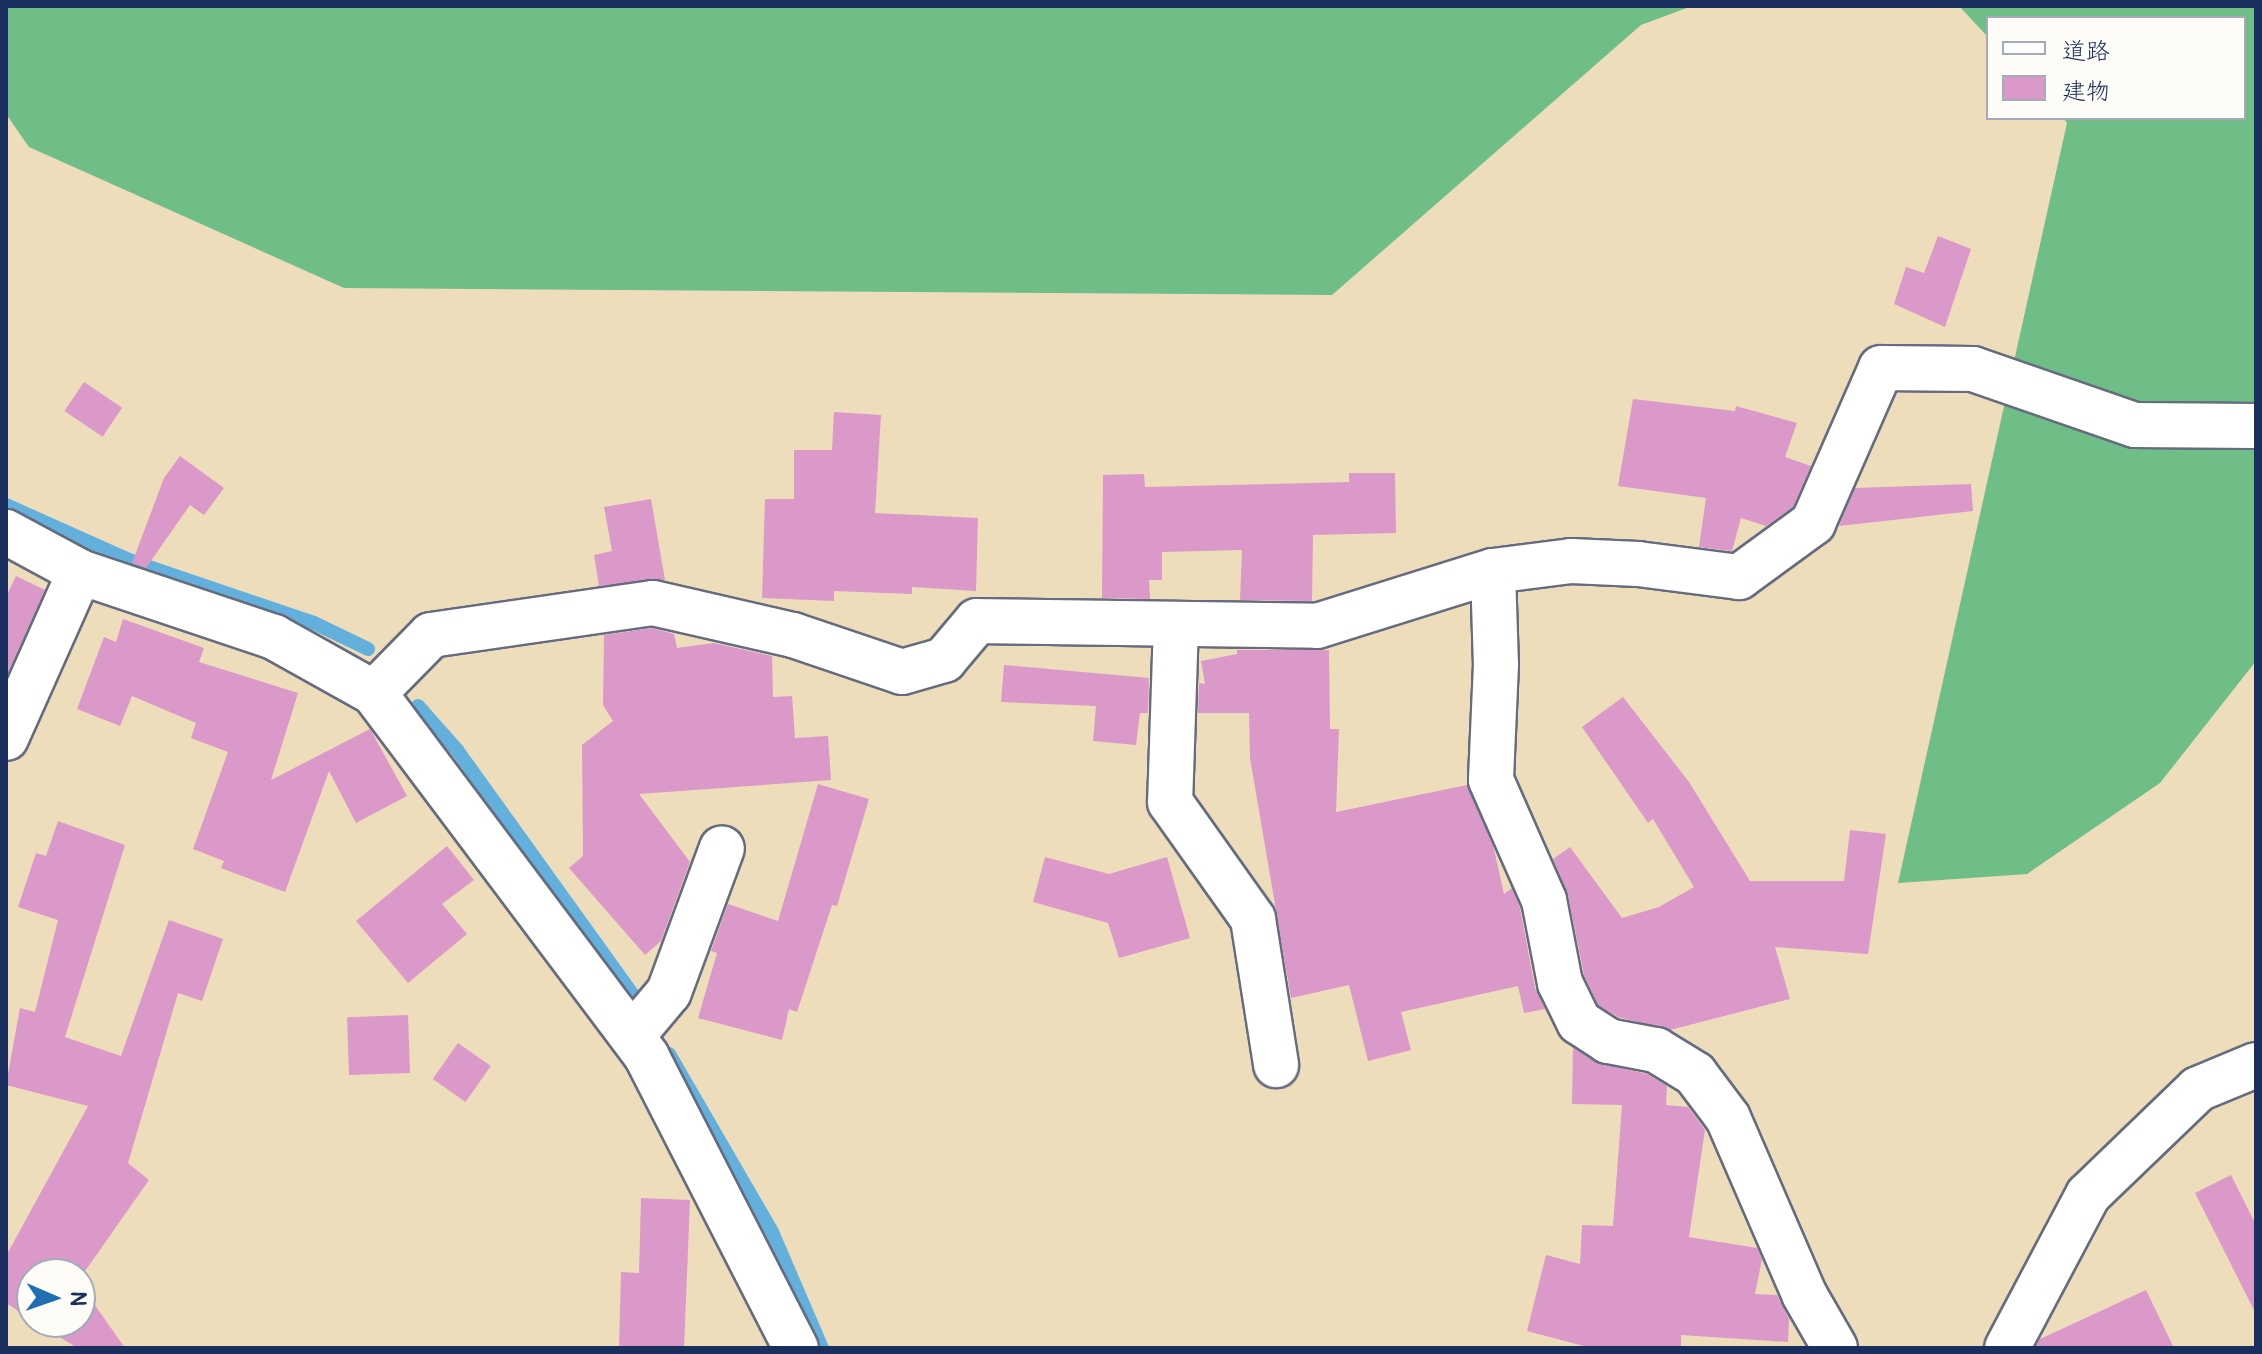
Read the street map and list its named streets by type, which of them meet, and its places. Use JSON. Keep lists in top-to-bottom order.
{
  "legend": ["道路", "建物"],
  "north": "right"
}
